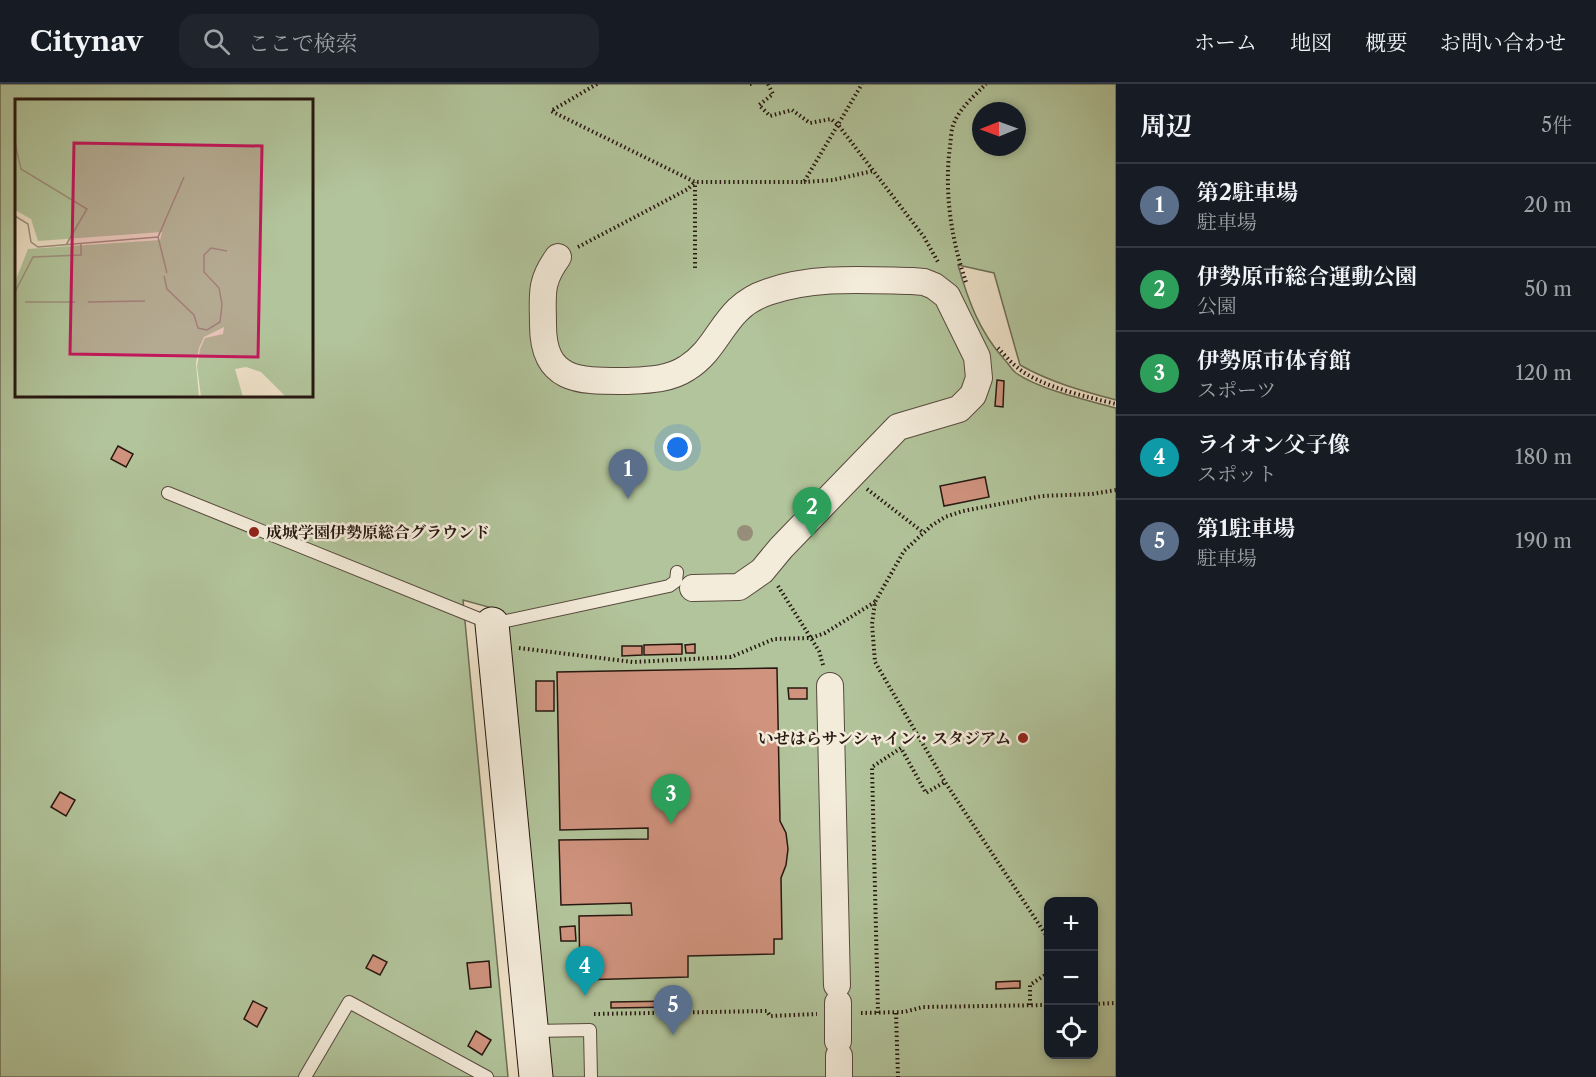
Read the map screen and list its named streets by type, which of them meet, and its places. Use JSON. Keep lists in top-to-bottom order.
{
  "places": ["成城学園伊勢原総合グラウンド", "いせはらサンシャイン・スタジアム"],
  "north": "left",
  "page": {
    "header": "Citynav",
    "search": "ここで検索",
    "nav": [
      "ホーム",
      "地図",
      "概要",
      "お問い合わせ"
    ],
    "heading": ["周辺", "5件"],
    "list": [
      {
        "mark": "1",
        "name": "第2駐車場",
        "note": "駐車場",
        "value": "20 m"
      },
      {
        "mark": "2",
        "name": "伊勢原市総合運動公園",
        "note": "公園",
        "value": "50 m"
      },
      {
        "mark": "3",
        "name": "伊勢原市体育館",
        "note": "スポーツ",
        "value": "120 m"
      },
      {
        "mark": "4",
        "name": "ライオン父子像",
        "note": "スポット",
        "value": "180 m"
      },
      {
        "mark": "5",
        "name": "第1駐車場",
        "note": "駐車場",
        "value": "190 m"
      }
    ],
    "pins": [
      "1",
      "2",
      "3",
      "4",
      "5"
    ],
    "map_buttons": ["+", "−"]
  }
}
